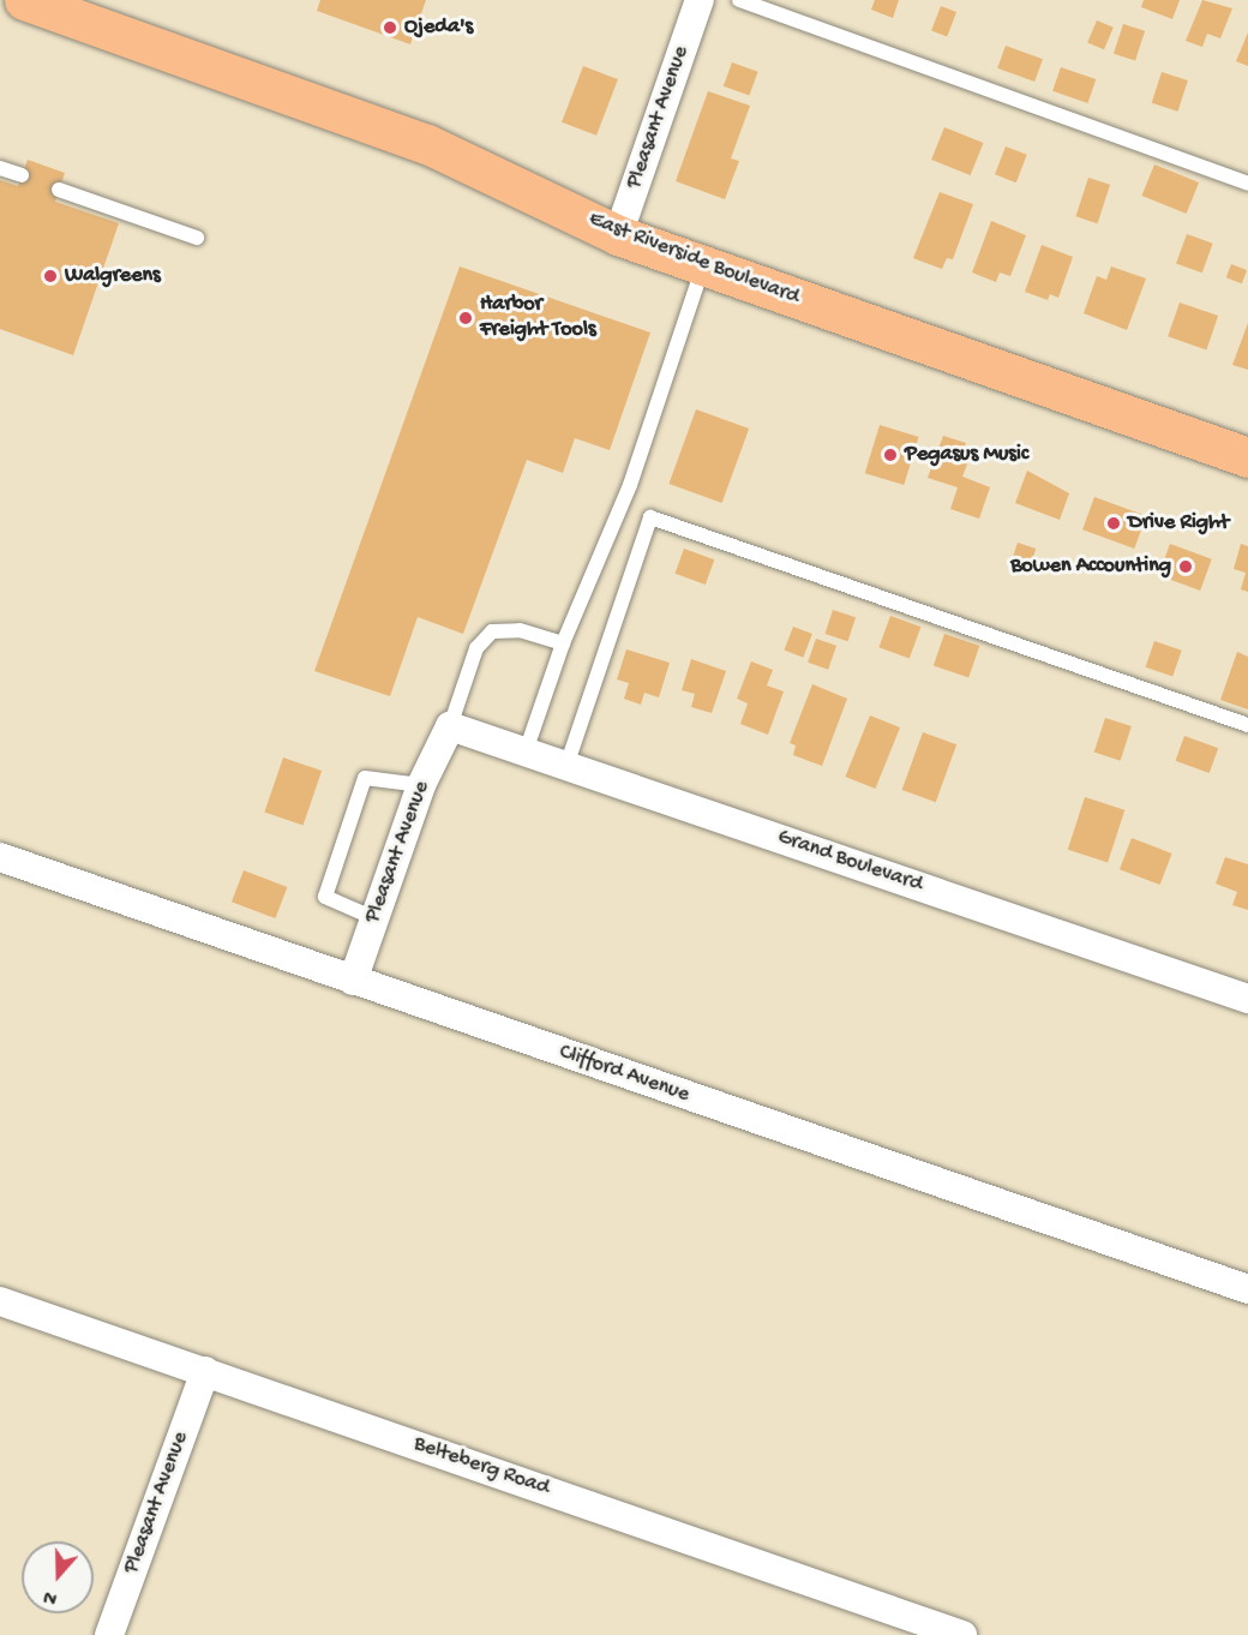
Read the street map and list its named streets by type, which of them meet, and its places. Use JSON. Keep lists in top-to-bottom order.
{
  "streets": {
    "main road": ["East Riverside Boulevard"],
    "street": [
      "Pleasant Avenue",
      "Grand Boulevard",
      "Clifford Avenue",
      "Belteberg Road"
    ]
  },
  "crossings": [
    ["Pleasant Avenue", "East Riverside Boulevard"],
    ["Pleasant Avenue", "Grand Boulevard"],
    ["Pleasant Avenue", "Clifford Avenue"],
    ["Pleasant Avenue", "Belteberg Road"]
  ],
  "places": [
    "Ojeda's",
    "Walgreens",
    "Harbor Freight Tools",
    "Pegasus Music",
    "Drive Right",
    "Bowen Accounting"
  ],
  "north": "bottom"
}
